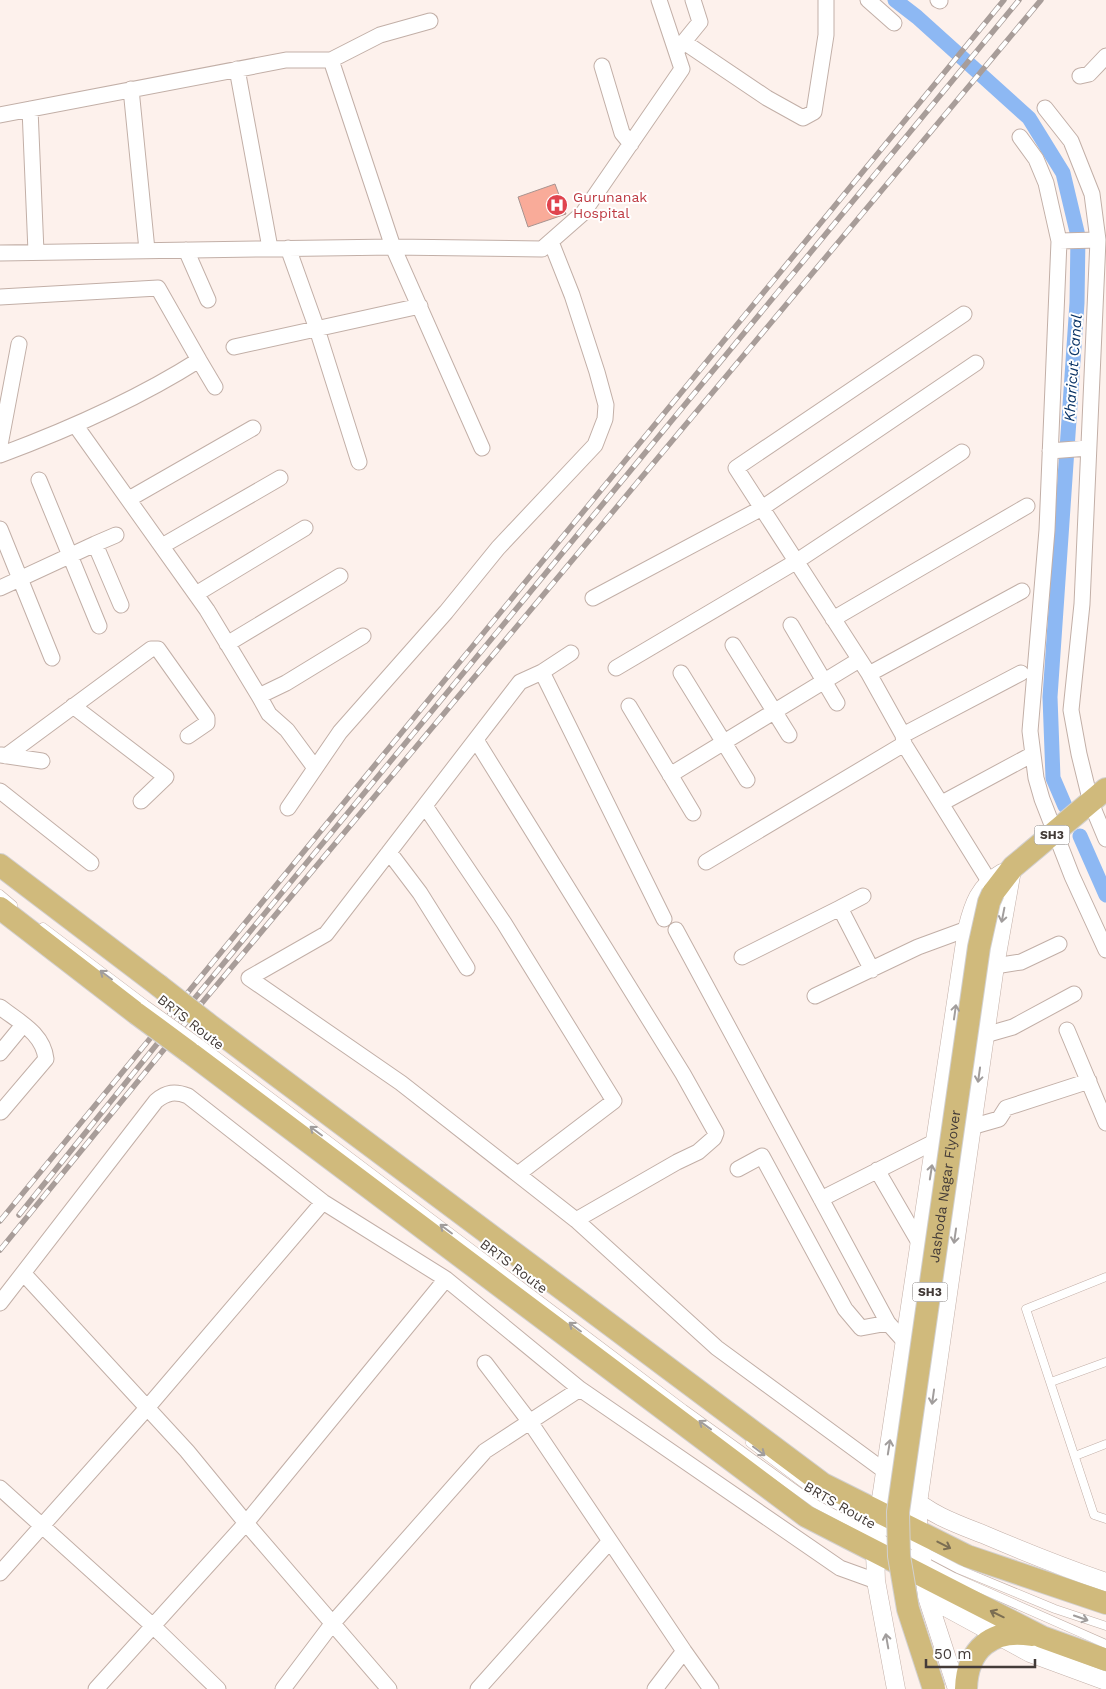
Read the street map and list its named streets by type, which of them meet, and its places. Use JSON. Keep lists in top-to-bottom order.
{
  "streets": {
    "main road": ["SH3", "Jashoda Nagar Flyover"],
    "lane": ["BRTS Route"]
  },
  "crossings": [
    ["SH3", "Jashoda Nagar Flyover"]
  ],
  "water": ["Kharicut Canal"],
  "places": {
    "hospital": ["Gurunanak Hospital"]
  },
  "scale_bar": "50 m"
}
